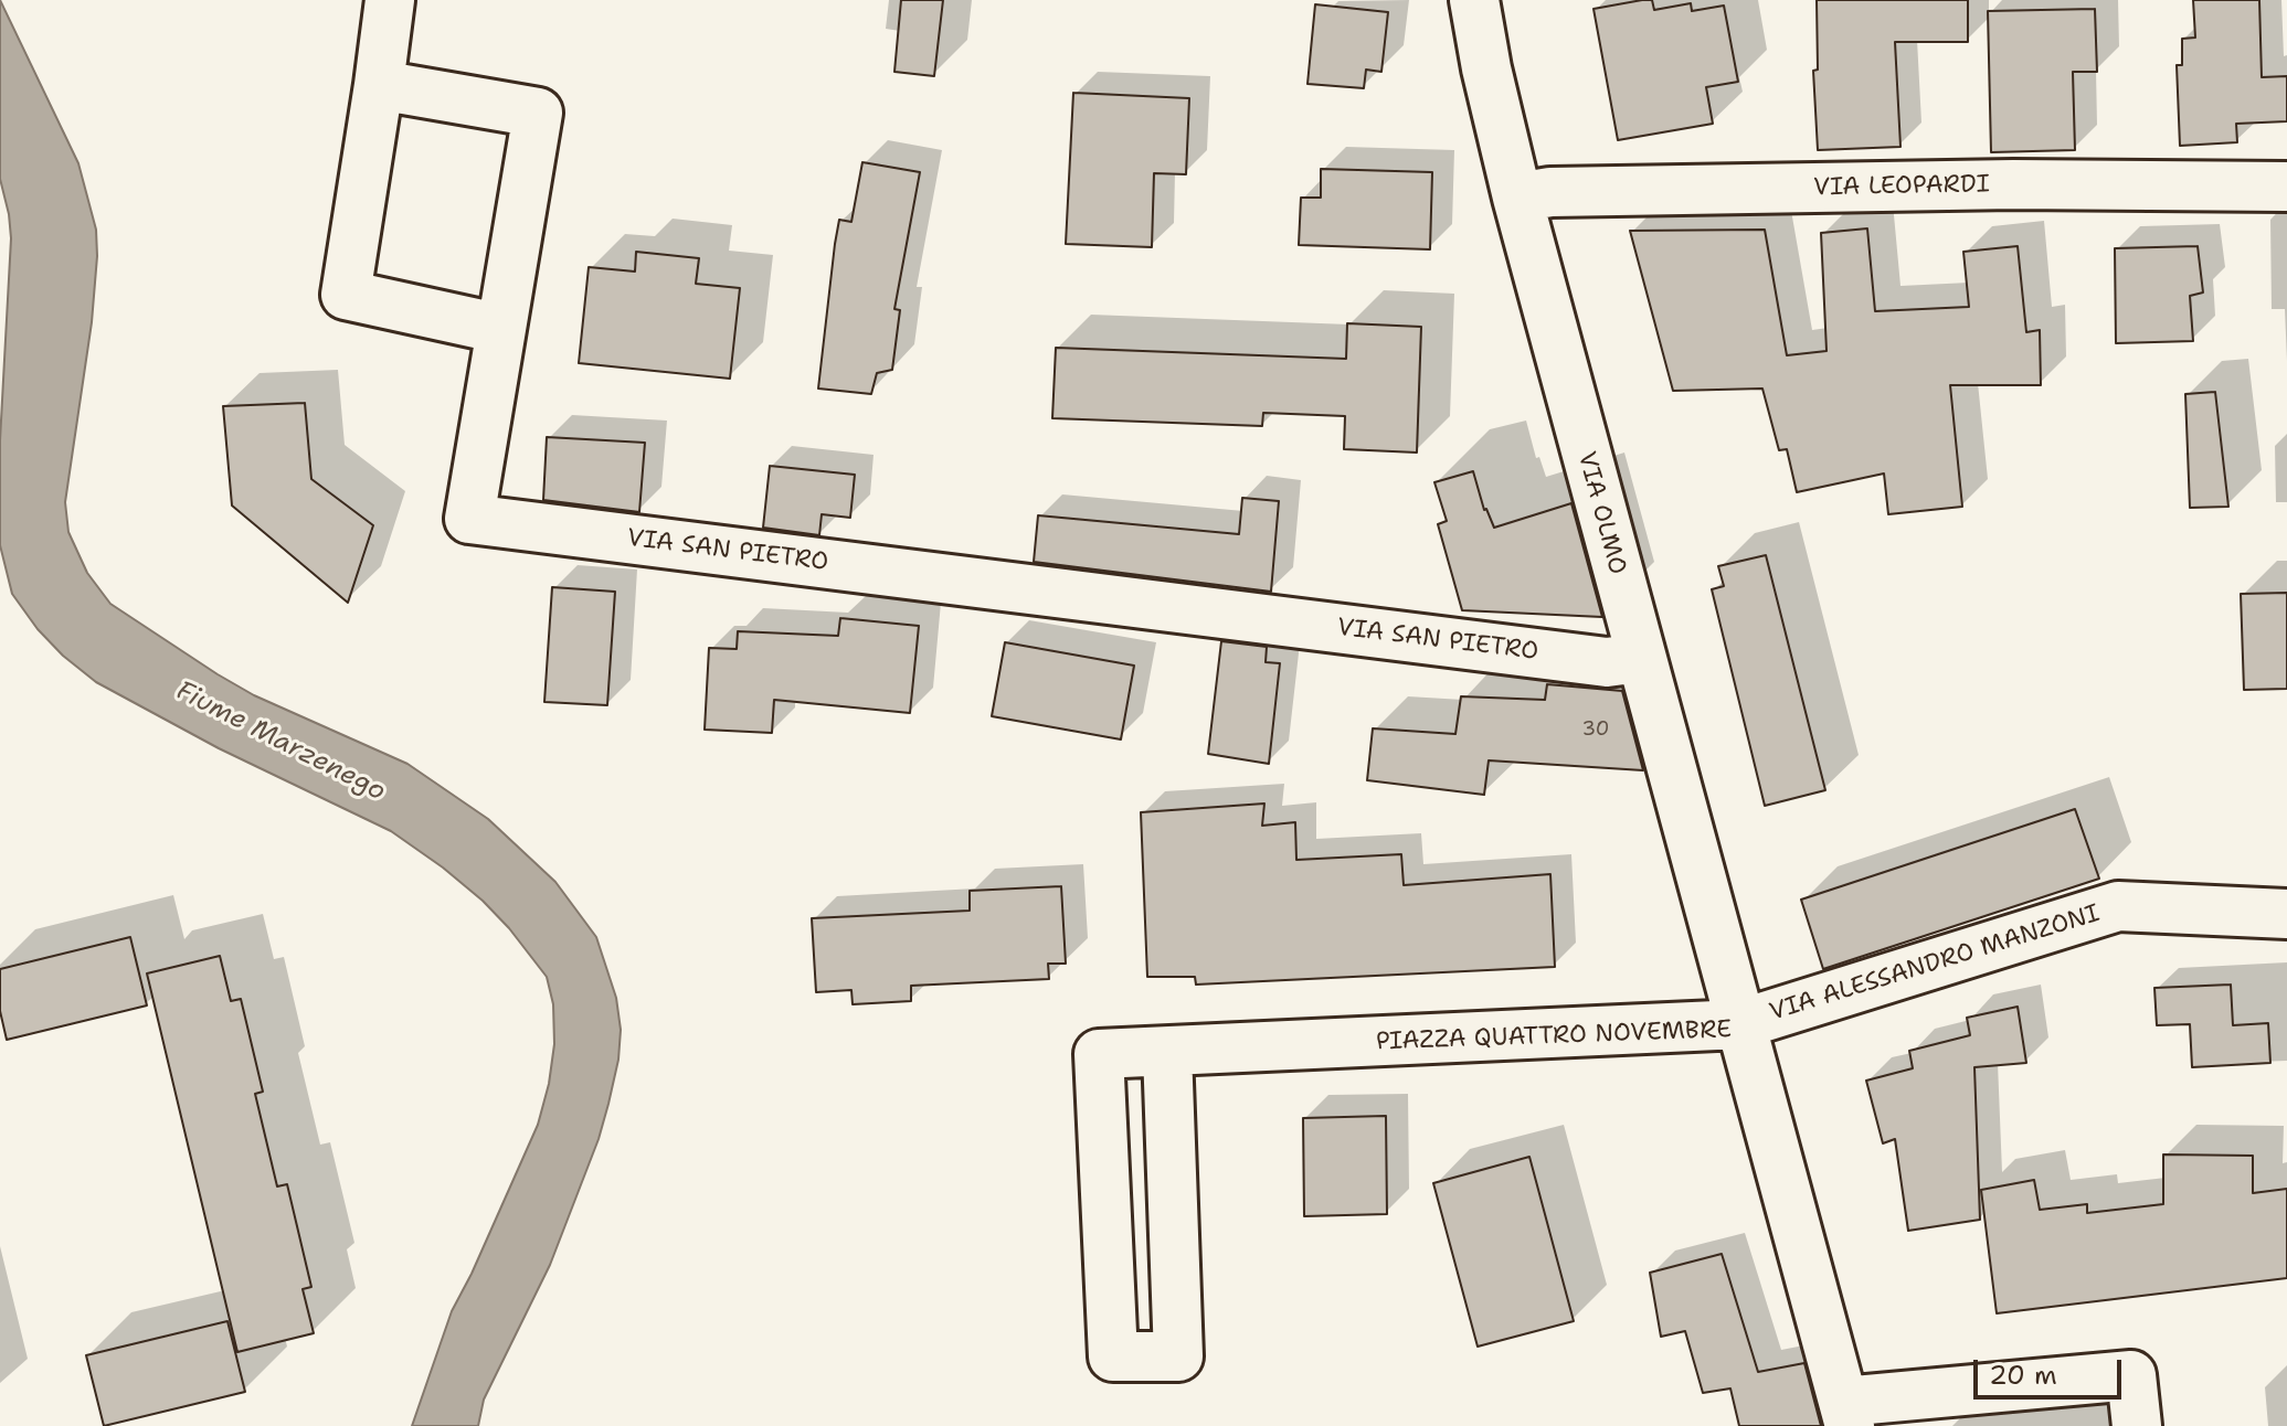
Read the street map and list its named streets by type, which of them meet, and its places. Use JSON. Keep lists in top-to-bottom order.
{
  "streets": {
    "street": [
      "VIA LEOPARDI",
      "VIA OLMO",
      "VIA SAN PIETRO",
      "VIA ALESSANDRO MANZONI",
      "PIAZZA QUATTRO NOVEMBRE"
    ]
  },
  "crossings": [
    ["VIA LEOPARDI", "VIA OLMO"],
    ["VIA OLMO", "VIA SAN PIETRO"],
    ["VIA OLMO", "VIA ALESSANDRO MANZONI"],
    ["VIA OLMO", "PIAZZA QUATTRO NOVEMBRE"],
    ["VIA ALESSANDRO MANZONI", "PIAZZA QUATTRO NOVEMBRE"]
  ],
  "water": ["Fiume Marzenego"],
  "house_numbers": ["30"],
  "scale_bar": "20 m"
}
